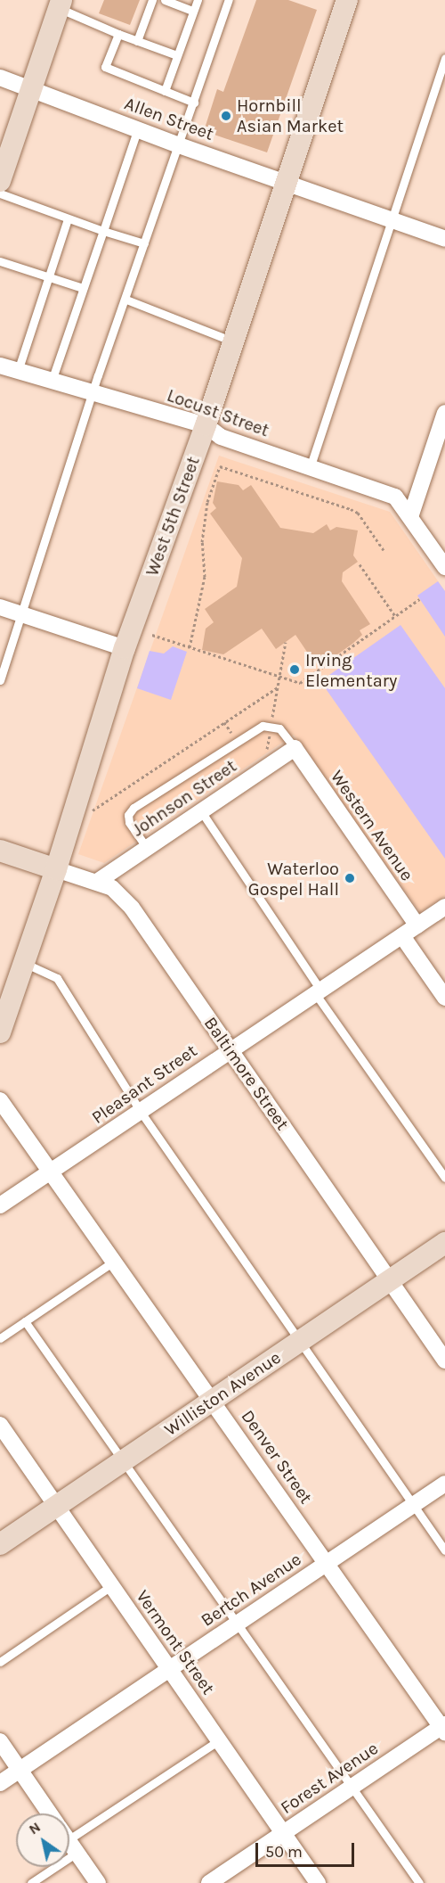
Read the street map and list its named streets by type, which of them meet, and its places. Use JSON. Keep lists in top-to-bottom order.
{
  "streets": {
    "main road": ["West 5th Street", "Baltimore Street", "Williston Avenue"],
    "street": [
      "Allen Street",
      "Locust Street",
      "Johnson Street",
      "Western Avenue",
      "Pleasant Street",
      "Denver Street",
      "Bertch Avenue",
      "Vermont Street",
      "Forest Avenue"
    ]
  },
  "crossings": [
    ["Allen Street", "West 5th Street"],
    ["Locust Street", "West 5th Street"],
    ["West 5th Street", "Baltimore Street"],
    ["Johnson Street", "Western Avenue"],
    ["Johnson Street", "Baltimore Street"],
    ["Western Avenue", "Pleasant Street"],
    ["Baltimore Street", "Pleasant Street"],
    ["Baltimore Street", "Williston Avenue"],
    ["Pleasant Street", "Denver Street"],
    ["Williston Avenue", "Denver Street"],
    ["Williston Avenue", "Vermont Street"],
    ["Denver Street", "Bertch Avenue"],
    ["Denver Street", "Forest Avenue"],
    ["Bertch Avenue", "Vermont Street"],
    ["Vermont Street", "Forest Avenue"]
  ],
  "places": ["Hornbill Asian Market", "Irving Elementary", "Waterloo Gospel Hall"],
  "scale_bar": "50 m",
  "north": "top left"
}
